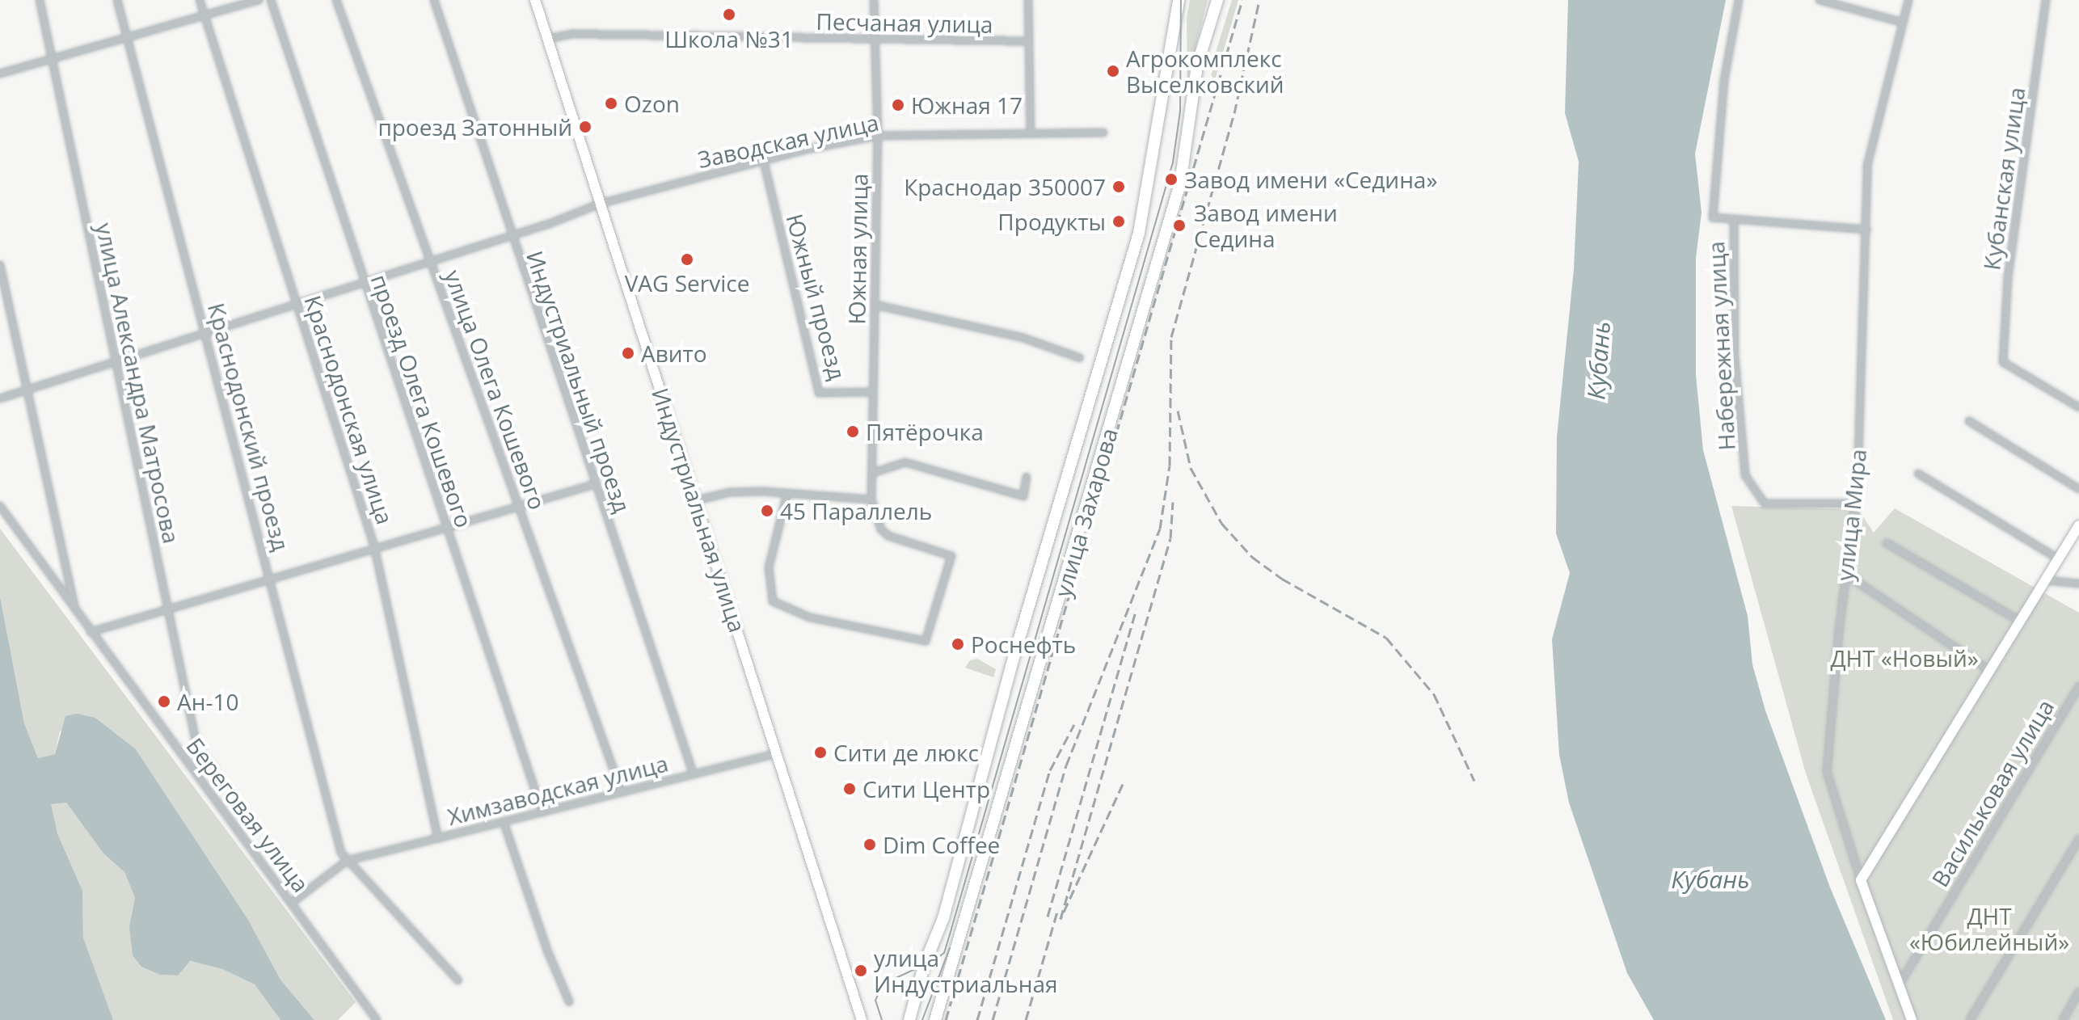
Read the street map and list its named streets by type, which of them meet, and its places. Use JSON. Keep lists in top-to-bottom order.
{
  "streets": {
    "main road": ["Индустриальная улица", "улица Захарова", "улица Мира"],
    "street": [
      "Песчаная улица",
      "Заводская улица",
      "Кубанская улица",
      "Южная улица",
      "Южный проезд",
      "Набережная улица",
      "Индустриальный проезд",
      "улица Александра Матросова",
      "улица Олега Кошевого",
      "проезд Олега Кошевого",
      "Краснодонская улица",
      "Краснодонский проезд",
      "Химзаводская улица",
      "Васильковая улица",
      "Береговая улица"
    ]
  },
  "crossings": [
    ["Песчаная улица", "Южная улица"],
    ["Песчаная улица", "Индустриальная улица"],
    ["Заводская улица", "Южная улица"],
    ["Заводская улица", "Южный проезд"],
    ["Заводская улица", "Индустриальный проезд"],
    ["Заводская улица", "улица Александра Матросова"],
    ["Заводская улица", "улица Олега Кошевого"],
    ["Заводская улица", "проезд Олега Кошевого"],
    ["Заводская улица", "Краснодонская улица"],
    ["Заводская улица", "Краснодонский проезд"],
    ["Заводская улица", "Индустриальная улица"],
    ["Южная улица", "Южный проезд"],
    ["Набережная улица", "улица Мира"],
    ["Индустриальный проезд", "Химзаводская улица"],
    ["улица Олега Кошевого", "Химзаводская улица"],
    ["проезд Олега Кошевого", "Химзаводская улица"],
    ["Краснодонская улица", "Химзаводская улица"],
    ["Краснодонский проезд", "Химзаводская улица"],
    ["Индустриальная улица", "Химзаводская улица"],
    ["улица Мира", "Васильковая улица"],
    ["Химзаводская улица", "Береговая улица"]
  ],
  "water": ["Кубань"],
  "parks": ["ДНТ «Новый»", "ДНТ «Юбилейный»"],
  "places": [
    "Школа №31",
    "Агрокомплекс Выселковский",
    "Ozon",
    "Южная 17",
    "проезд Затонный",
    "Завод имени «Седина»",
    "Краснодар 350007",
    "Продукты",
    "Завод имени Седина",
    "VAG Service",
    "Авито",
    "Пятёрочка",
    "45 Параллель",
    "Роснефть",
    "Ан-10",
    "Сити де люкс",
    "Сити Центр",
    "Dim Coffee",
    "улица Индустриальная"
  ]
}
